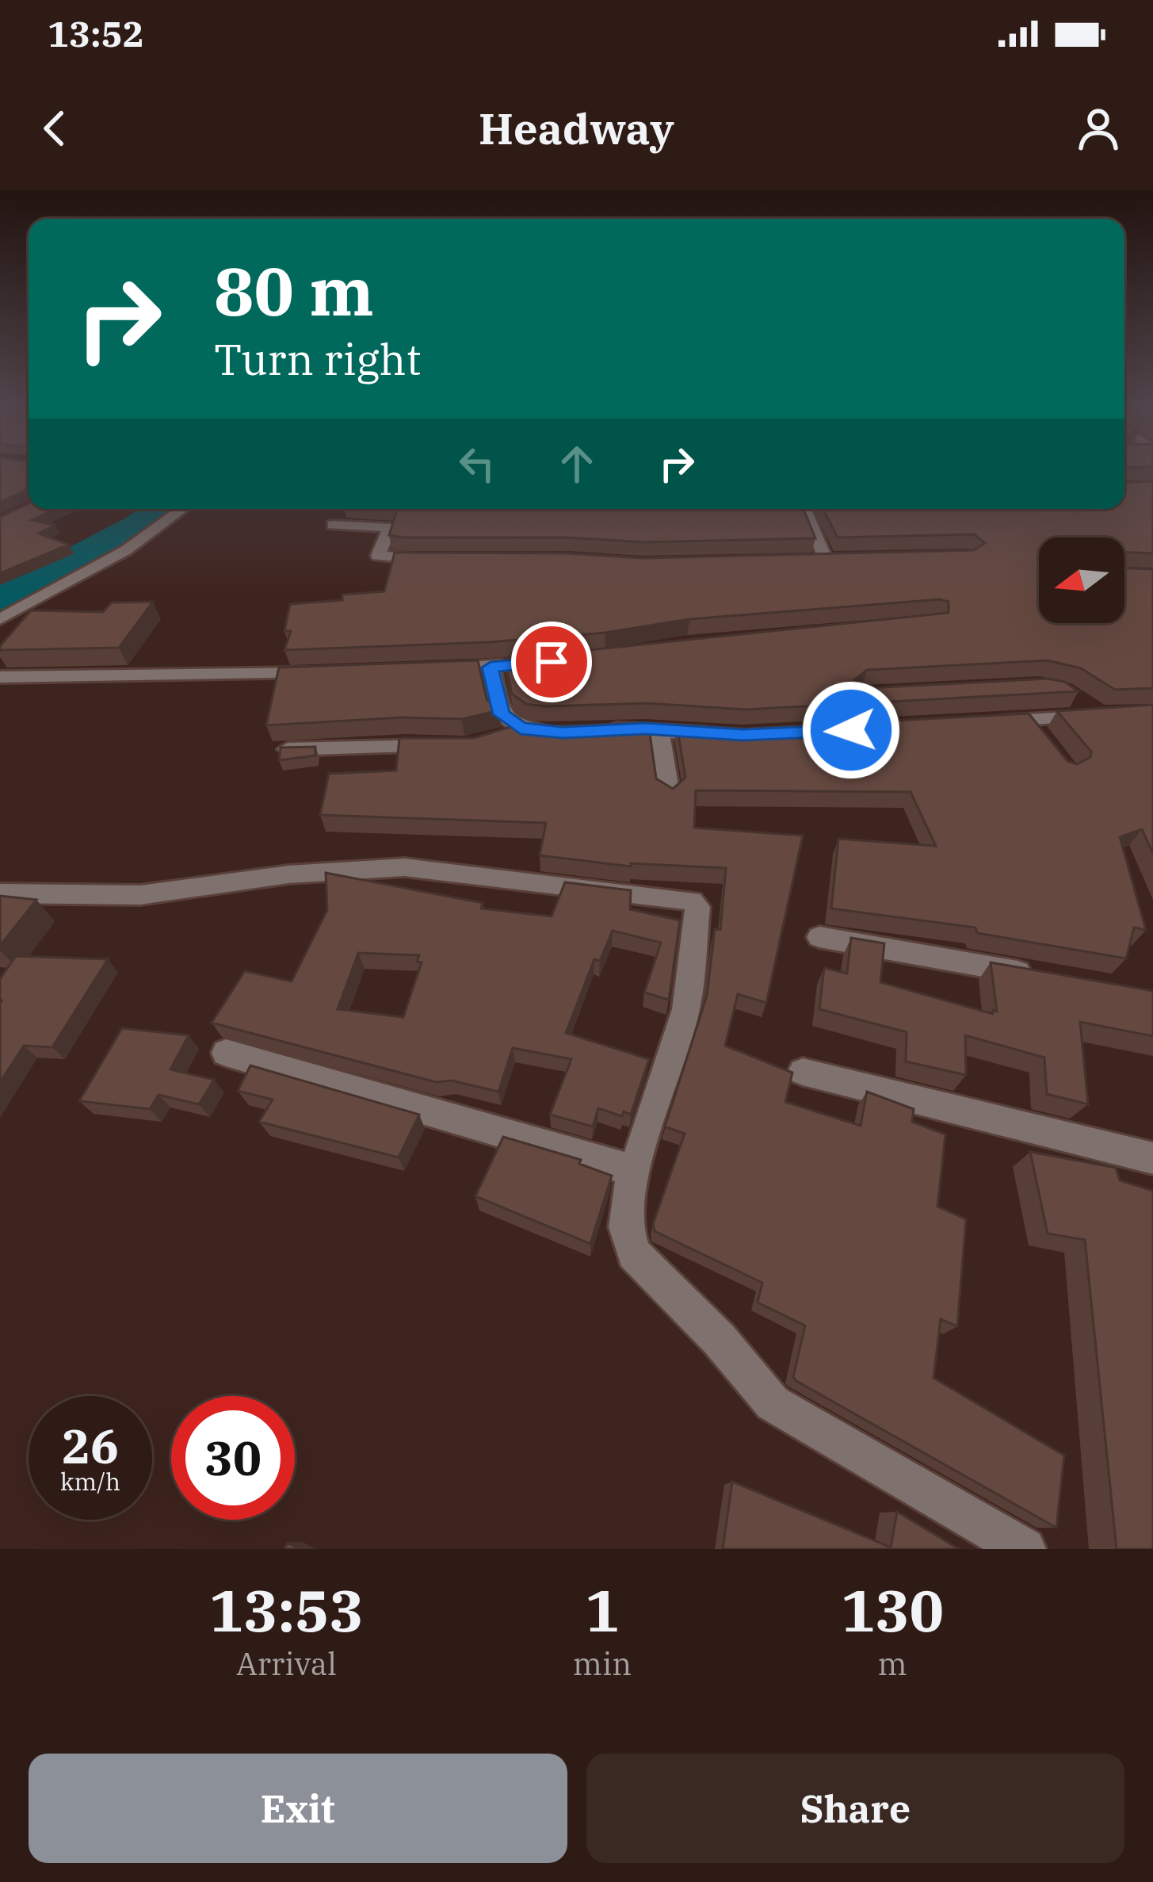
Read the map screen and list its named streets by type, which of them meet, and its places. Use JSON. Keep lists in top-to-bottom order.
{
  "north": "left",
  "page": {
    "status": "13:52",
    "header": "Headway",
    "turn": ["80 m", "Turn right"],
    "speed": "26 km/h",
    "limit": "30",
    "eta": [
      "13:53",
      "Arrival",
      "1",
      "min",
      "130",
      "m"
    ],
    "buttons": ["Exit", "Share"]
  }
}
